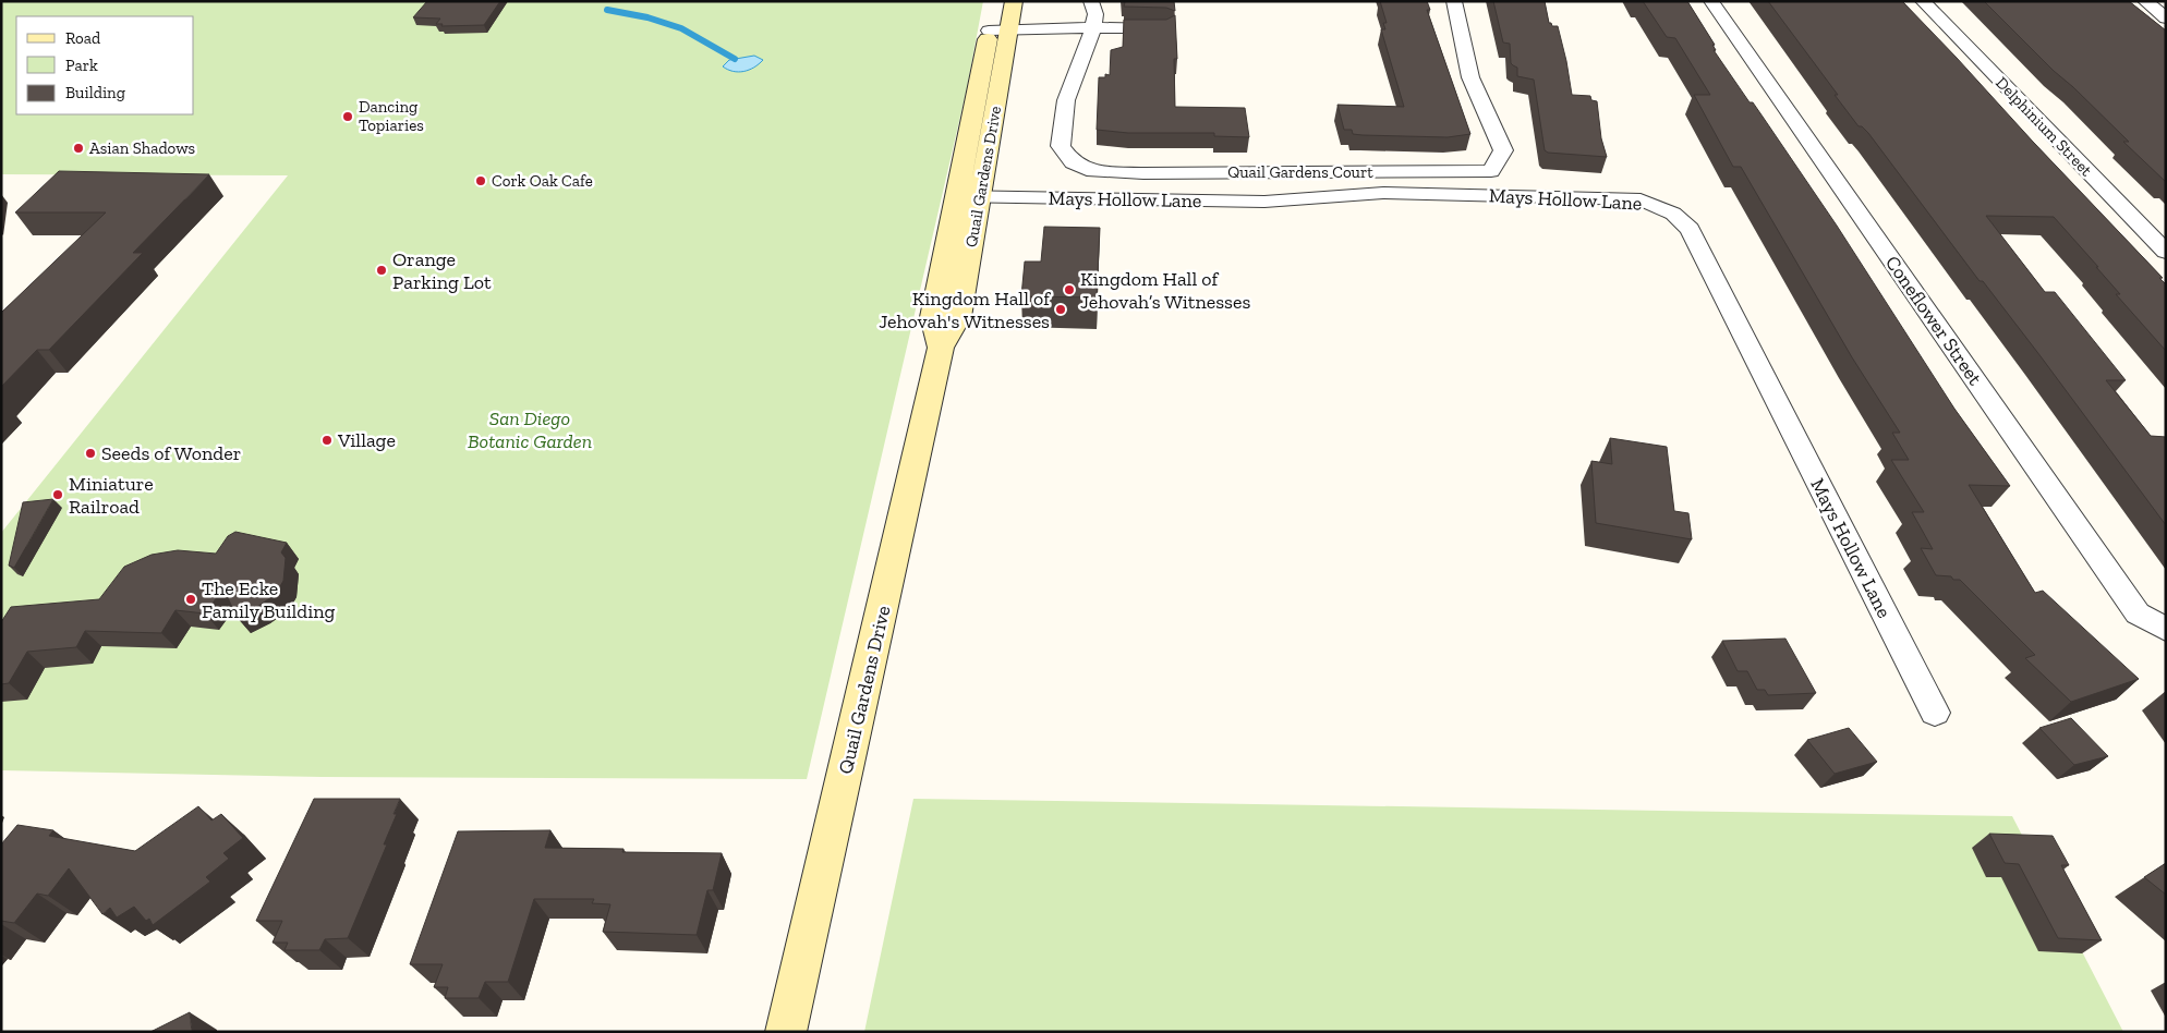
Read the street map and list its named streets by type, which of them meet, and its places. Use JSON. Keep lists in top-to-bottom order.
{
  "streets": {
    "main road": ["Quail Gardens Drive"],
    "street": [
      "Delphinium Street",
      "Quail Gardens Court",
      "Mays Hollow Lane",
      "Coneflower Street"
    ]
  },
  "crossings": [
    ["Quail Gardens Drive", "Mays Hollow Lane"]
  ],
  "parks": ["San Diego Botanic Garden"],
  "places": [
    "Dancing Topiaries",
    "Asian Shadows",
    "Cork Oak Cafe",
    "Orange Parking Lot",
    "Kingdom Hall of Jehovah’s Witnesses",
    "Kingdom Hall of Jehovah's Witnesses",
    "Village",
    "Seeds of Wonder",
    "Miniature Railroad",
    "The Ecke Family Building"
  ],
  "legend": ["Road", "Park", "Building"]
}
